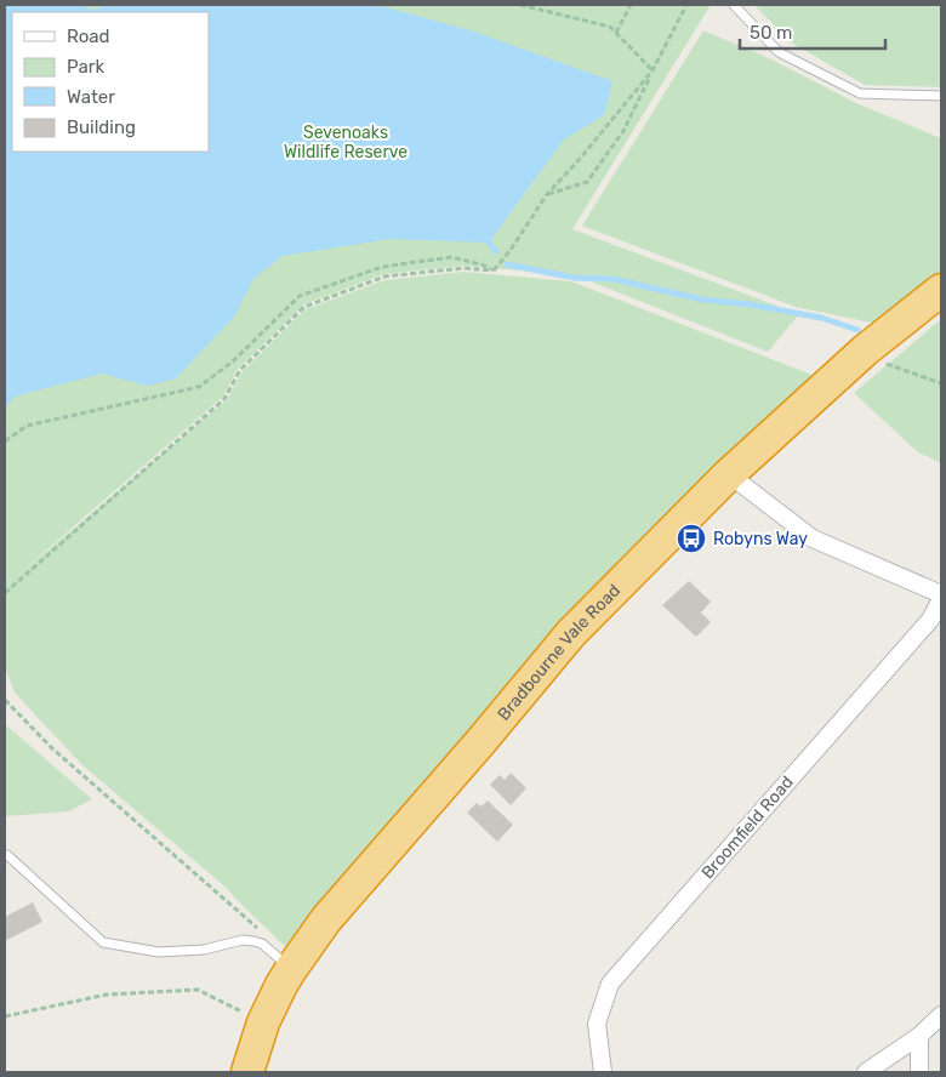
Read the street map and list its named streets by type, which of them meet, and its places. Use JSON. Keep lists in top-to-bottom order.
{
  "streets": {
    "highway": ["Bradbourne Vale Road"],
    "street": ["Broomfield Road"]
  },
  "parks": ["Sevenoaks Wildlife Reserve"],
  "places": {
    "bus stop": ["Robyns Way"]
  },
  "legend": [
    "Road",
    "Park",
    "Water",
    "Building"
  ],
  "scale_bar": "50 m"
}
